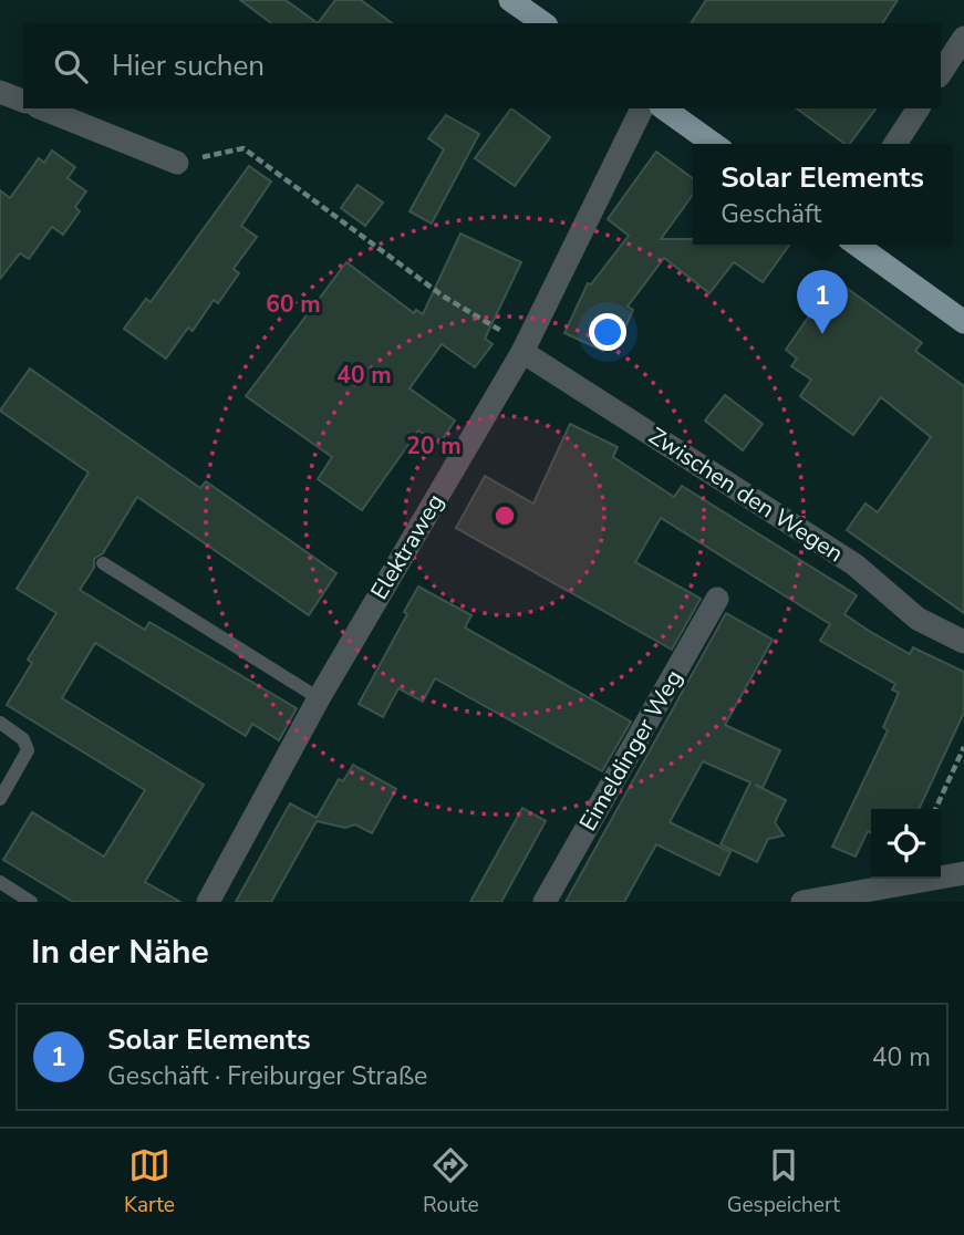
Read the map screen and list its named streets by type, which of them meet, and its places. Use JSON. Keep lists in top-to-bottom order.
{
  "streets": {
    "street": ["Zwischen den Wegen", "Elektraweg", "Eimeldinger Weg"]
  },
  "crossings": [
    ["Zwischen den Wegen", "Elektraweg"]
  ],
  "page": {
    "search": "Hier suchen",
    "popup": ["Solar Elements", "Geschäft"],
    "pins": "1",
    "heading": "In der Nähe",
    "list": [
      {
        "mark": "1",
        "name": "Solar Elements",
        "note": "Geschäft · Freiburger Straße",
        "value": "40 m"
      }
    ],
    "nav": ["Karte", "Route", "Gespeichert"]
  },
  "rings": ["60 m", "40 m", "20 m"]
}
